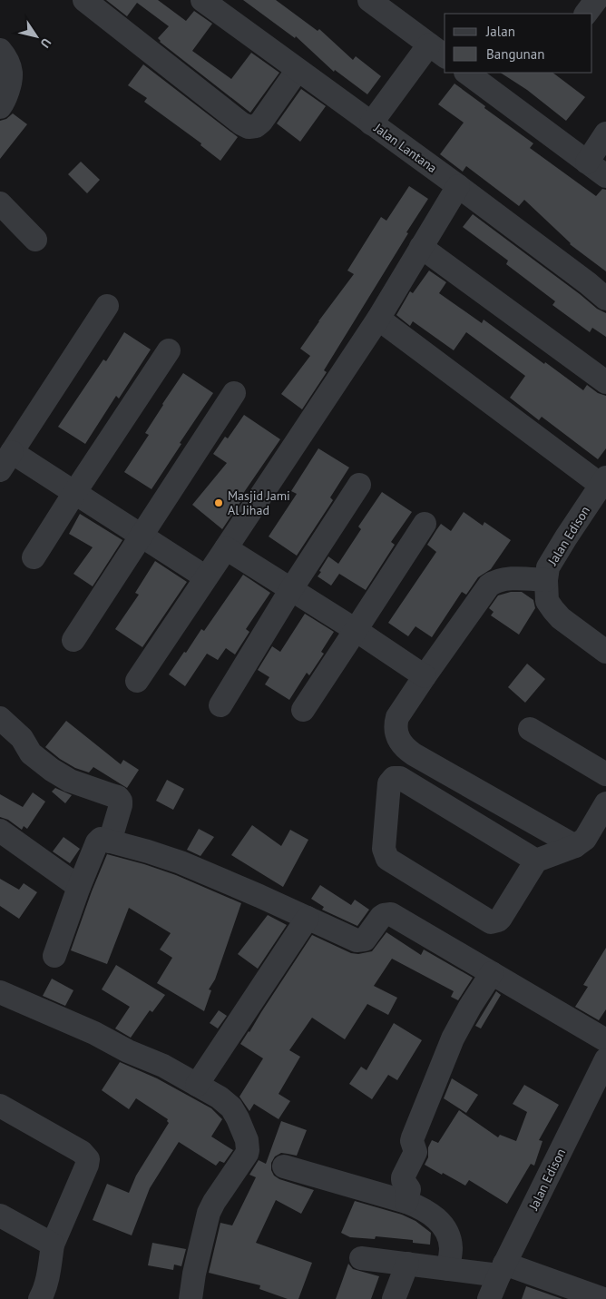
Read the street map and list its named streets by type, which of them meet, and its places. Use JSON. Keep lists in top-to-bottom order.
{
  "streets": {
    "street": ["Jalan Lantana", "Jalan Edison"]
  },
  "places": ["Masjid Jami Al Jihad"],
  "legend": ["Jalan", "Bangunan"],
  "north": "bottom right"
}
